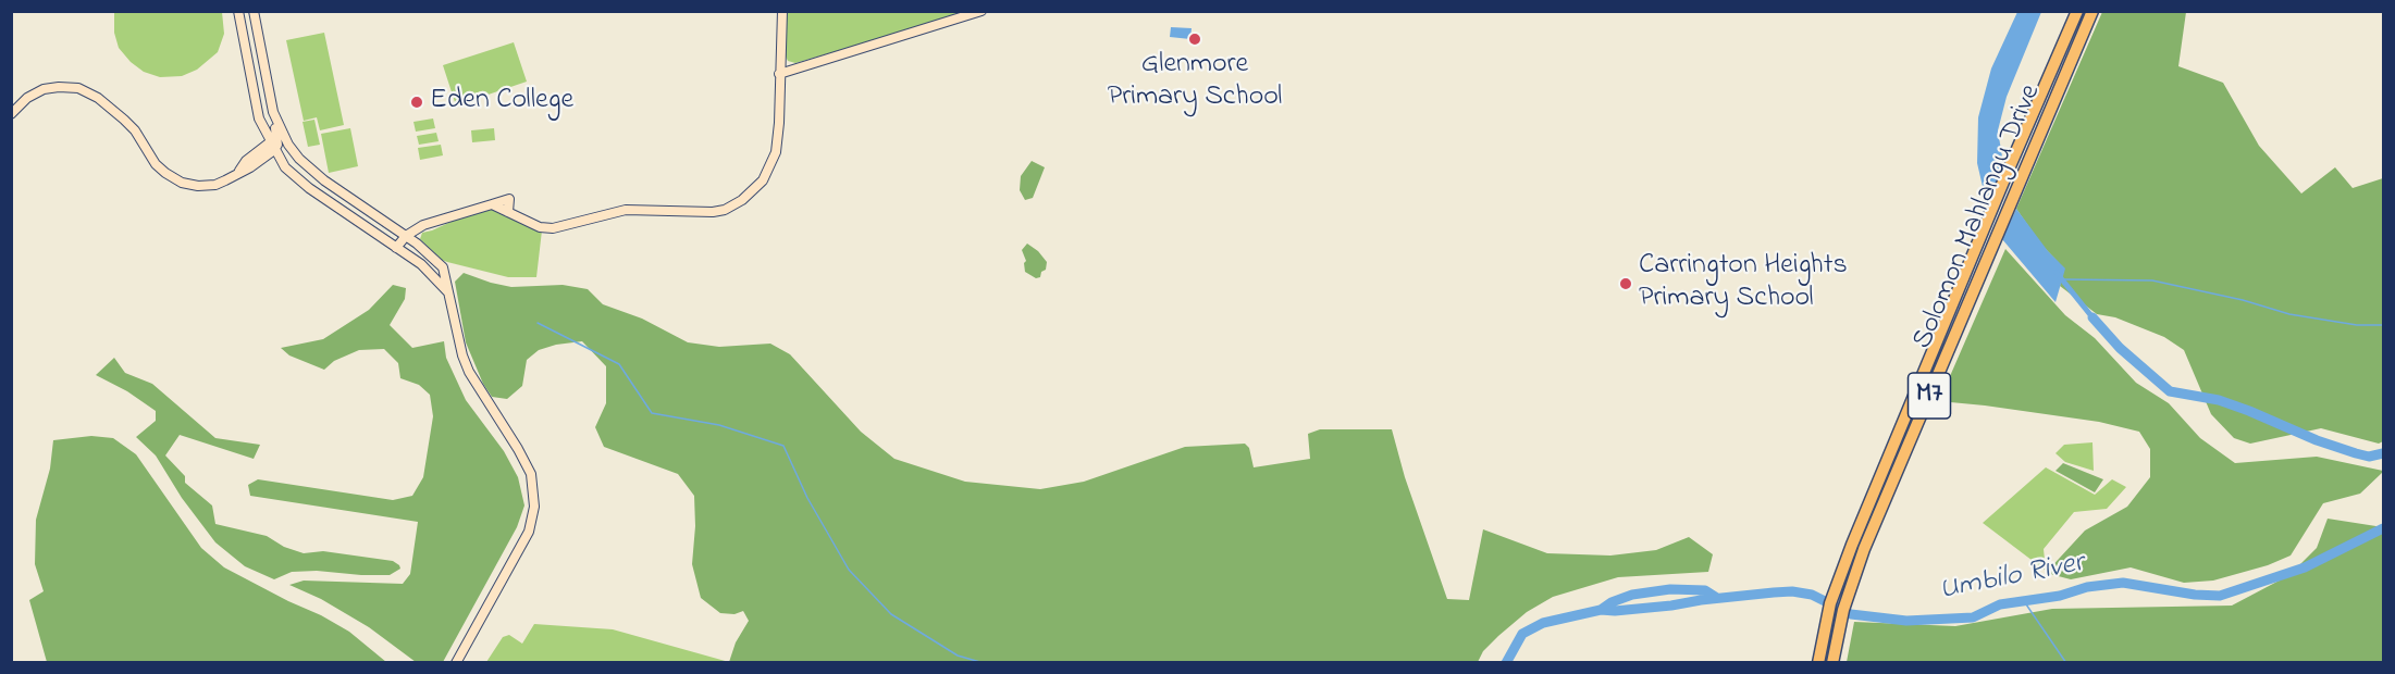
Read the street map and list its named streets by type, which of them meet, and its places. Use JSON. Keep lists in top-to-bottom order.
{
  "streets": {
    "highway": ["Solomon Mahlangu Drive", "M7"]
  },
  "water": ["Umbilo River"],
  "places": ["Glenmore Primary School", "Eden College", "Carrington Heights Primary School"]
}
